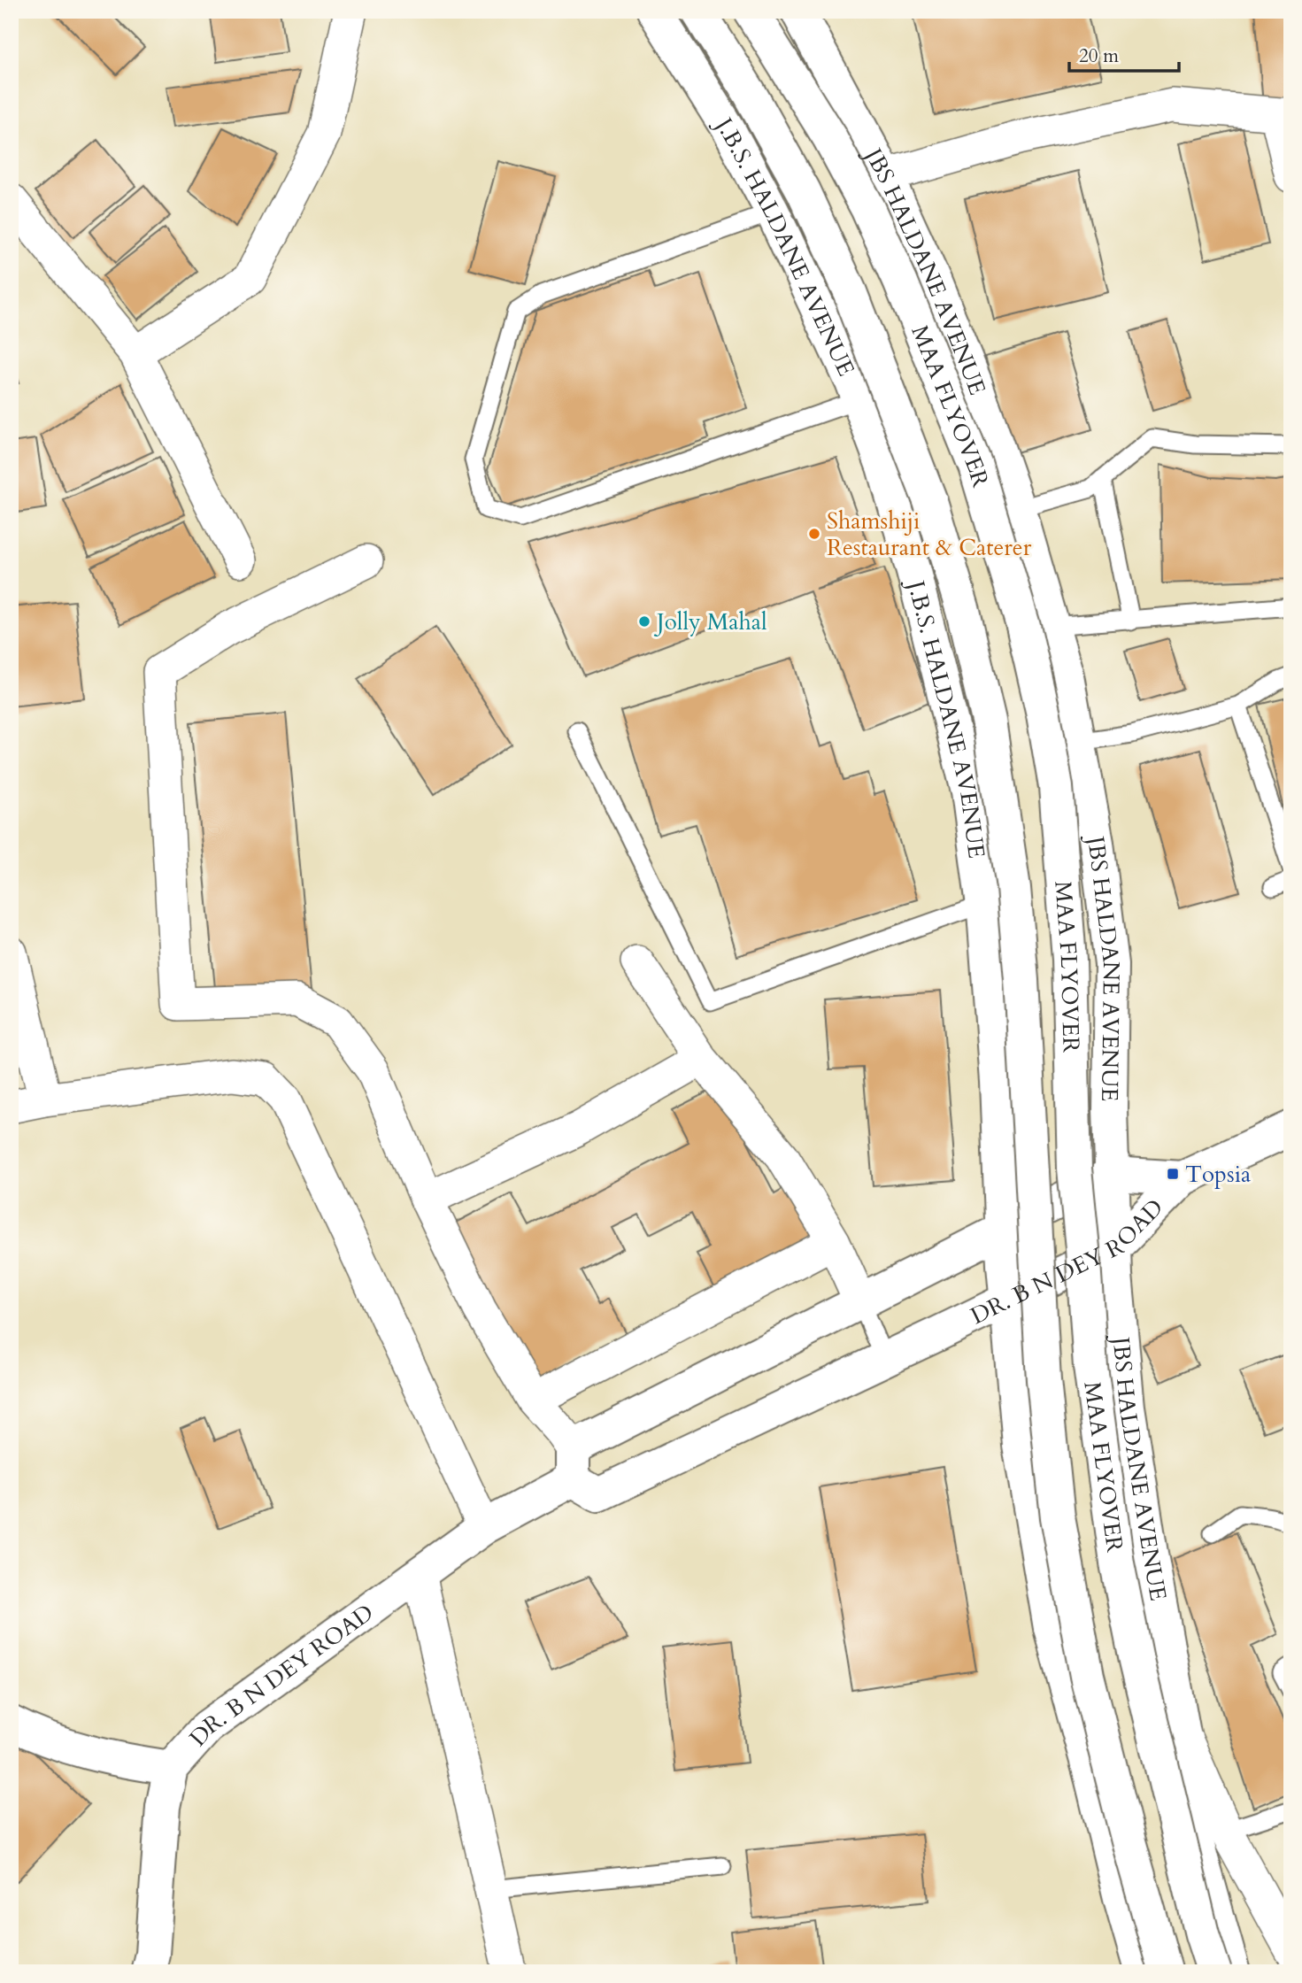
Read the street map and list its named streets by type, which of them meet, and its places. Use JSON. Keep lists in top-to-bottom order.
{
  "streets": {
    "main road": [
      "J.B.S. HALDANE AVENUE",
      "JBS HALDANE AVENUE",
      "MAA FLYOVER",
      "DR. B N DEY ROAD"
    ]
  },
  "crossings": [
    ["J.B.S. HALDANE AVENUE", "DR. B N DEY ROAD"],
    ["JBS HALDANE AVENUE", "DR. B N DEY ROAD"]
  ],
  "places": {
    "other": ["Shamshiji Restaurant & Caterer", "Jolly Mahal"],
    "transit": ["Topsia"]
  },
  "scale_bar": "20 m"
}
